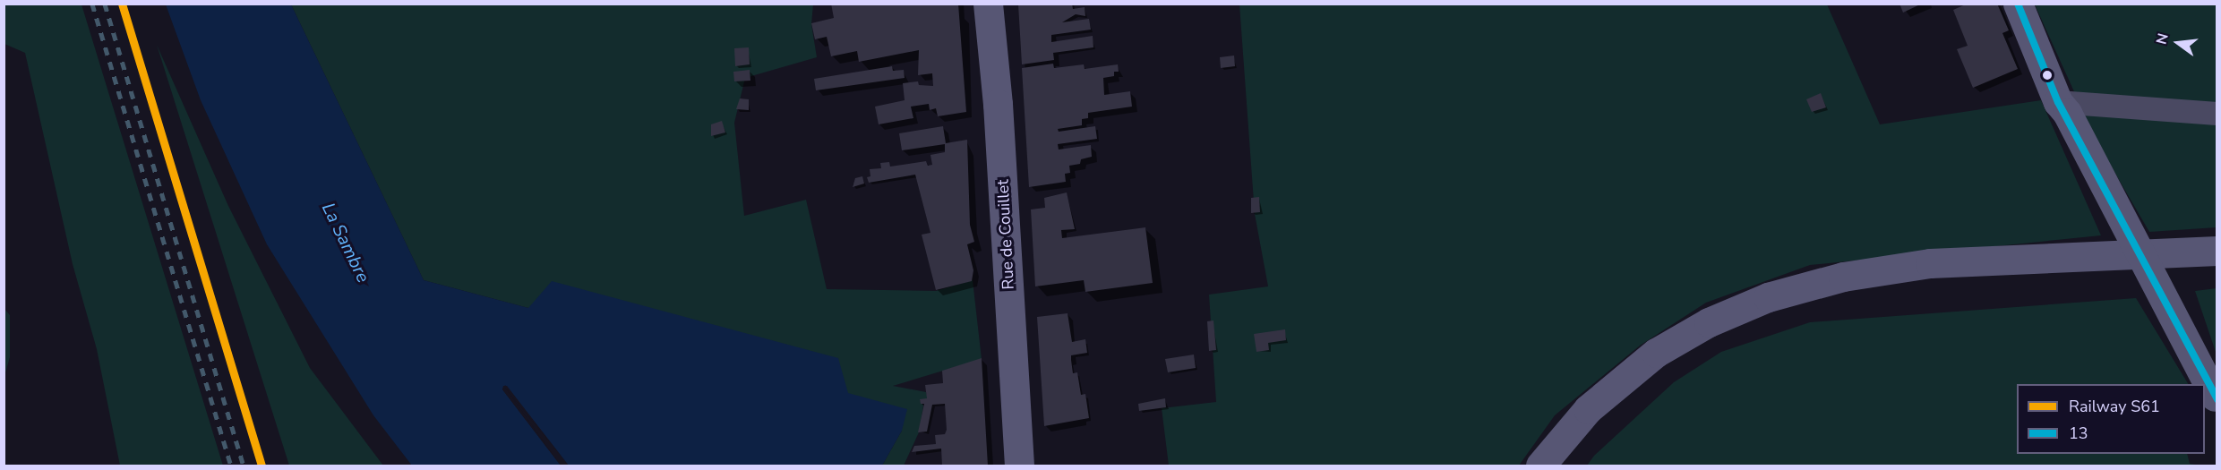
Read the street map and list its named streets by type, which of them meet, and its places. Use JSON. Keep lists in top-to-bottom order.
{
  "streets": {
    "main road": ["Rue de Couillet"]
  },
  "water": ["La Sambre"],
  "lines": ["rail line S61", "transit line 13"],
  "legend": ["Railway S61", "13"],
  "north": "left"
}
